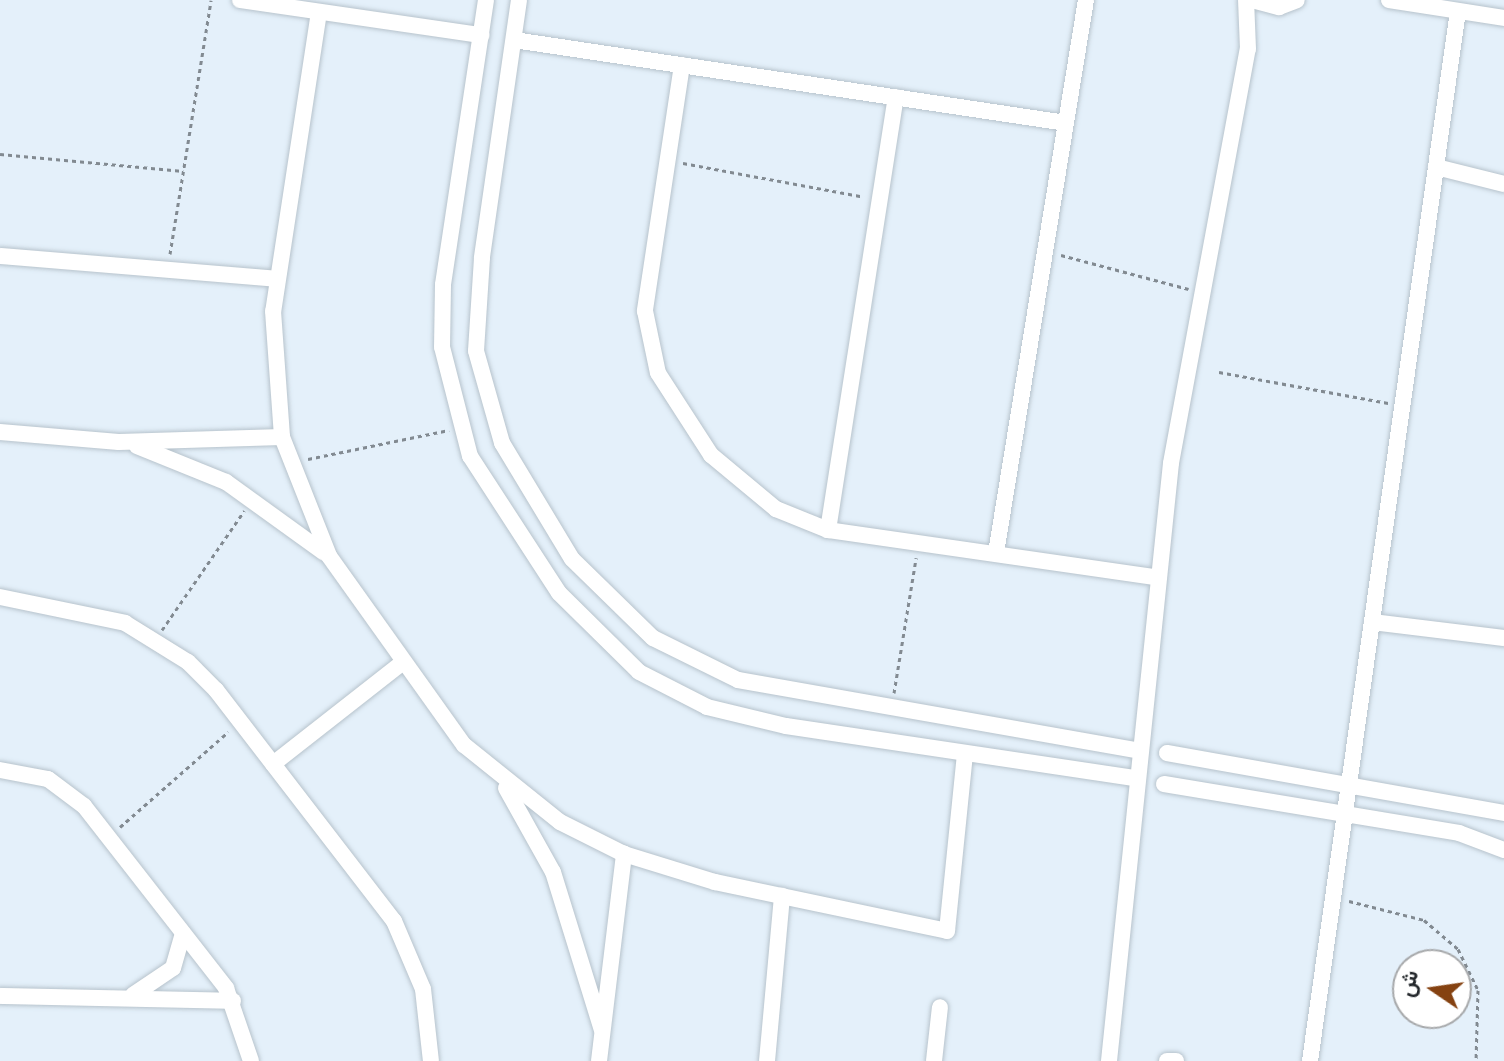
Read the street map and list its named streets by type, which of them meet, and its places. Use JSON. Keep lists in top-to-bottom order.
{
  "north": "left"
}
